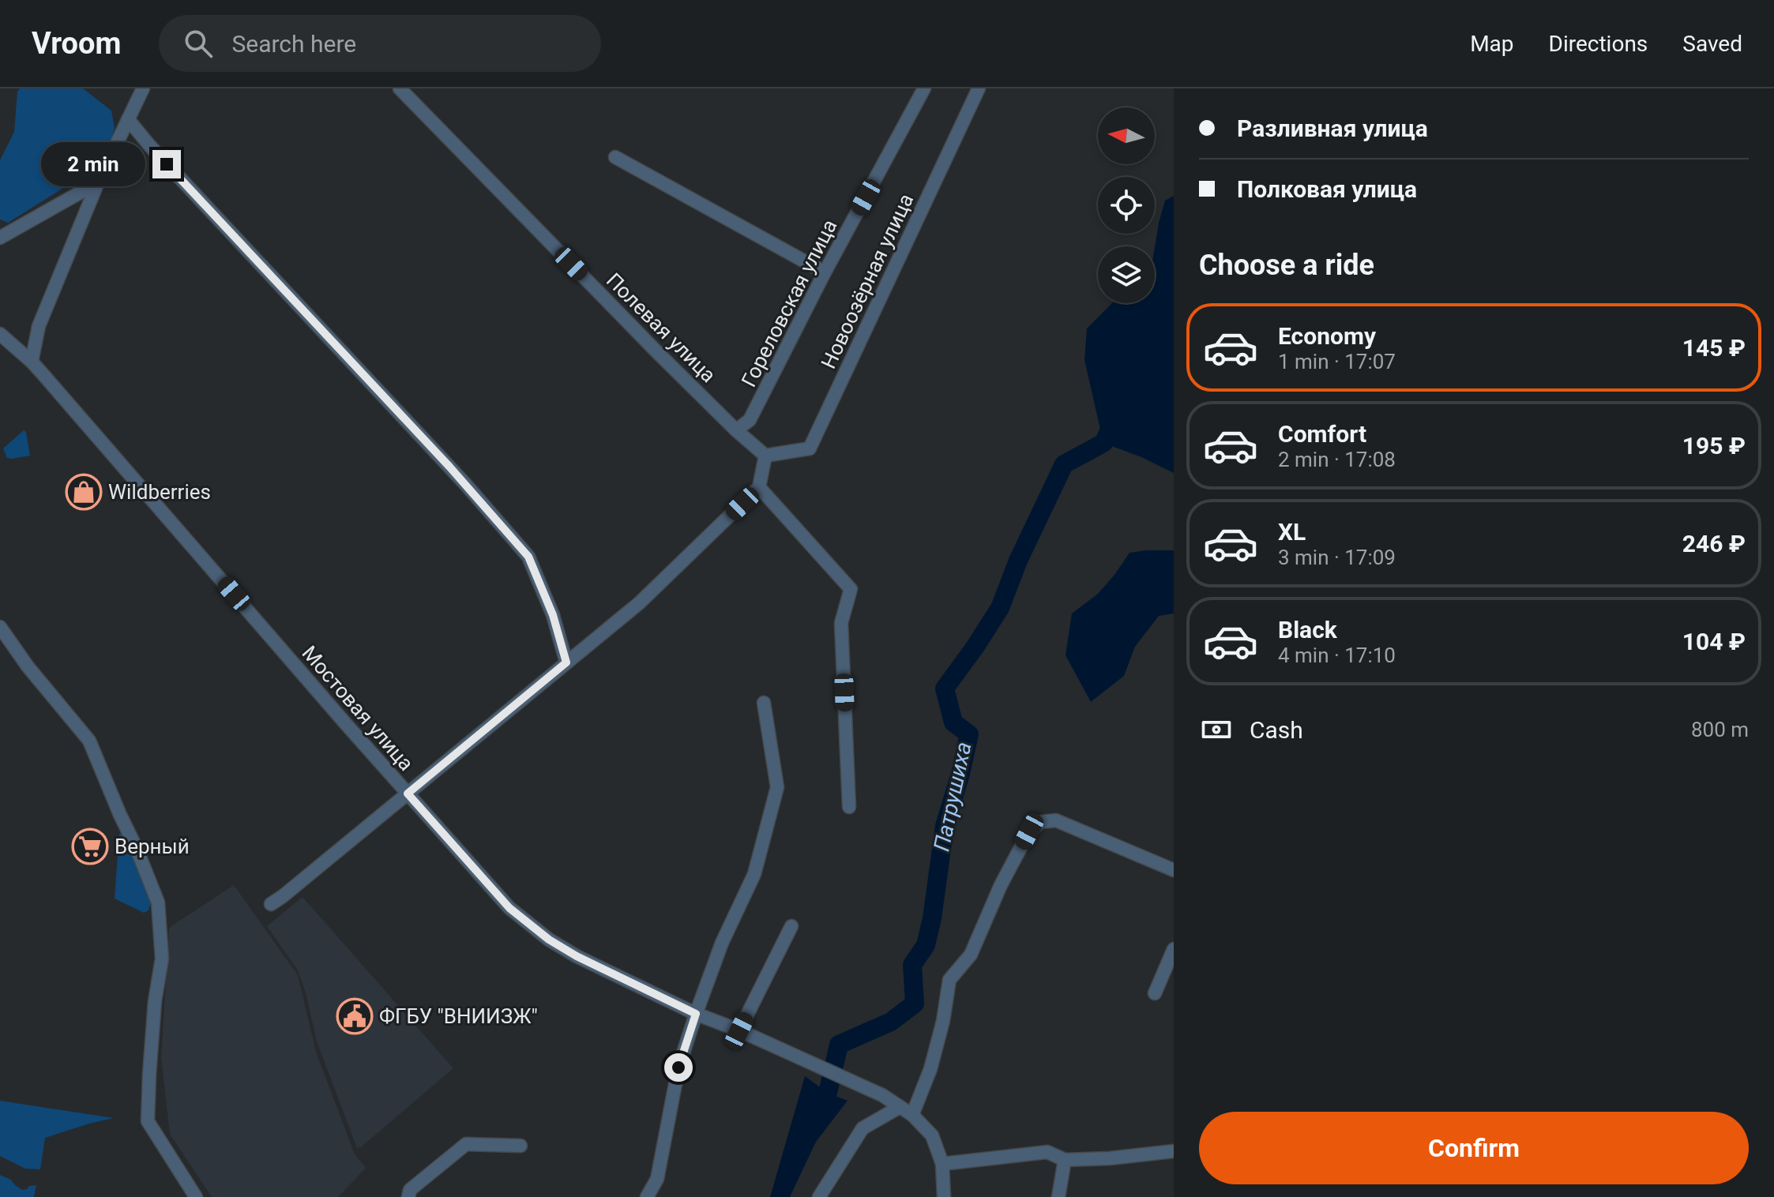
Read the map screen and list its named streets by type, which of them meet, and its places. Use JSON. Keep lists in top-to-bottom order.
{
  "streets": {
    "street": [
      "Новоозёрная улица",
      "Гореловская улица",
      "Полевая улица",
      "Мостовая улица"
    ]
  },
  "crossings": [
    ["Новоозёрная улица", "Полевая улица"],
    ["Гореловская улица", "Полевая улица"]
  ],
  "water": ["Патрушиха"],
  "places": {
    "shop": ["Wildberries"],
    "supermarket": ["Верный"],
    "public building": ["ФГБУ \"ВНИИЗЖ\""]
  },
  "north": "left",
  "page": {
    "header": "Vroom",
    "search": "Search here",
    "nav": ["Map", "Directions", "Saved"],
    "banner": ["Разливная улица", "Полковая улица"],
    "bubble": "2 min",
    "heading": "Choose a ride",
    "list": [
      {
        "name": "Economy",
        "note": "1 min · 17:07",
        "value": "145 ₽"
      },
      {
        "name": "Comfort",
        "note": "2 min · 17:08",
        "value": "195 ₽"
      },
      {
        "name": "XL",
        "note": "3 min · 17:09",
        "value": "246 ₽"
      },
      {
        "name": "Black",
        "note": "4 min · 17:10",
        "value": "104 ₽"
      }
    ],
    "pay": ["Cash", "800 m"],
    "buttons": "Confirm"
  }
}
